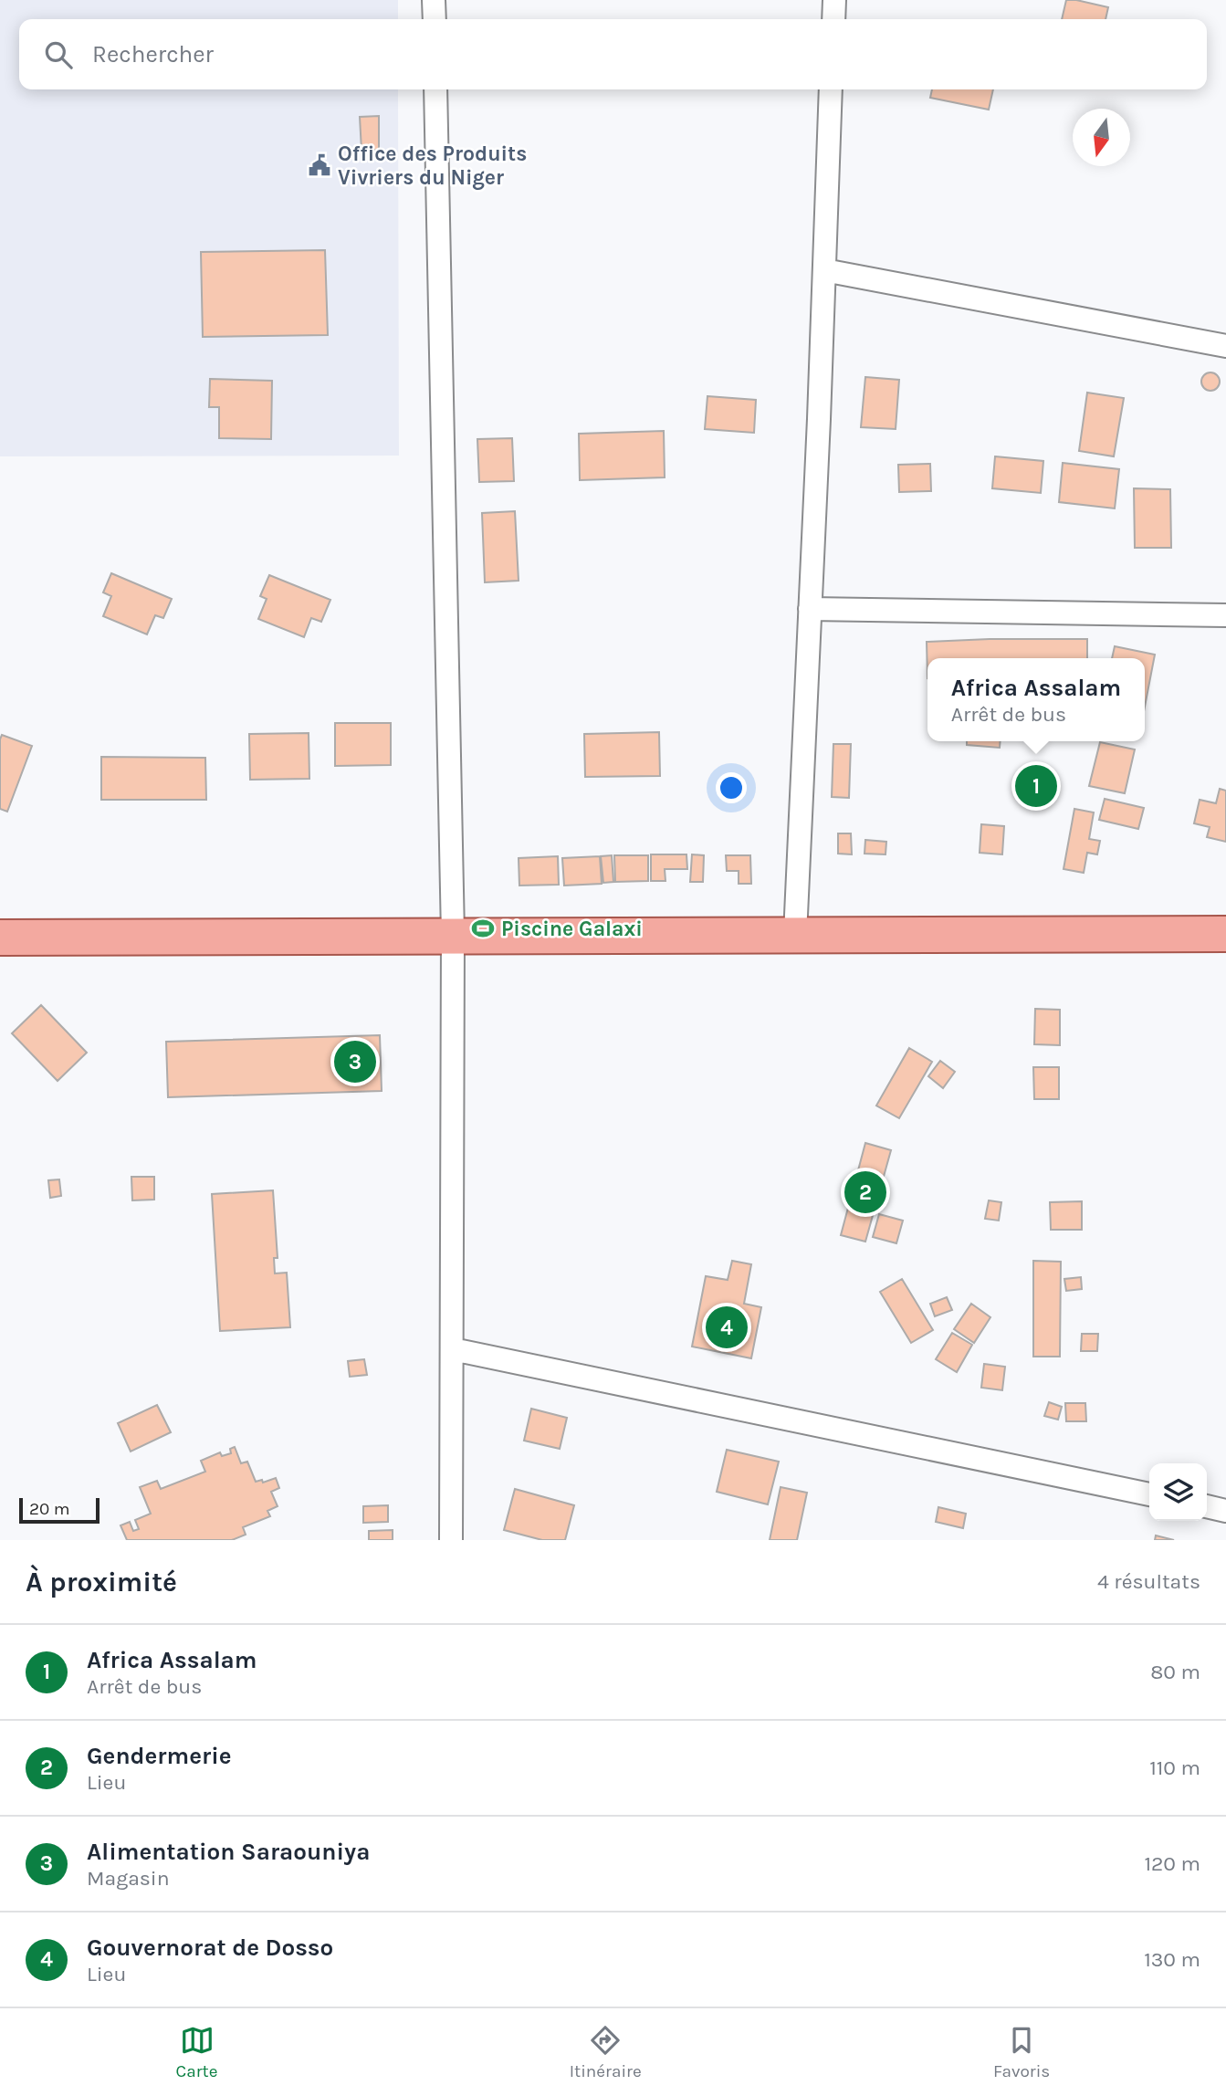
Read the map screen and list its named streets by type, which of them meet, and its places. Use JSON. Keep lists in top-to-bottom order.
{
  "places": {
    "public building": ["Office des Produits Vivriers du Niger"],
    "sports": ["Piscine Galaxi"]
  },
  "scale_bar": "20 m",
  "north": "bottom",
  "page": {
    "search": "Rechercher",
    "popup": ["Africa Assalam", "Arrêt de bus"],
    "pins": [
      "1",
      "3",
      "2",
      "4"
    ],
    "scale": "20 m",
    "heading": ["À proximité", "4 résultats"],
    "list": [
      {
        "mark": "1",
        "name": "Africa Assalam",
        "note": "Arrêt de bus",
        "value": "80 m"
      },
      {
        "mark": "2",
        "name": "Gendermerie",
        "note": "Lieu",
        "value": "110 m"
      },
      {
        "mark": "3",
        "name": "Alimentation Saraouniya",
        "note": "Magasin",
        "value": "120 m"
      },
      {
        "mark": "4",
        "name": "Gouvernorat de Dosso",
        "note": "Lieu",
        "value": "130 m"
      }
    ],
    "nav": ["Carte", "Itinéraire", "Favoris"]
  }
}
